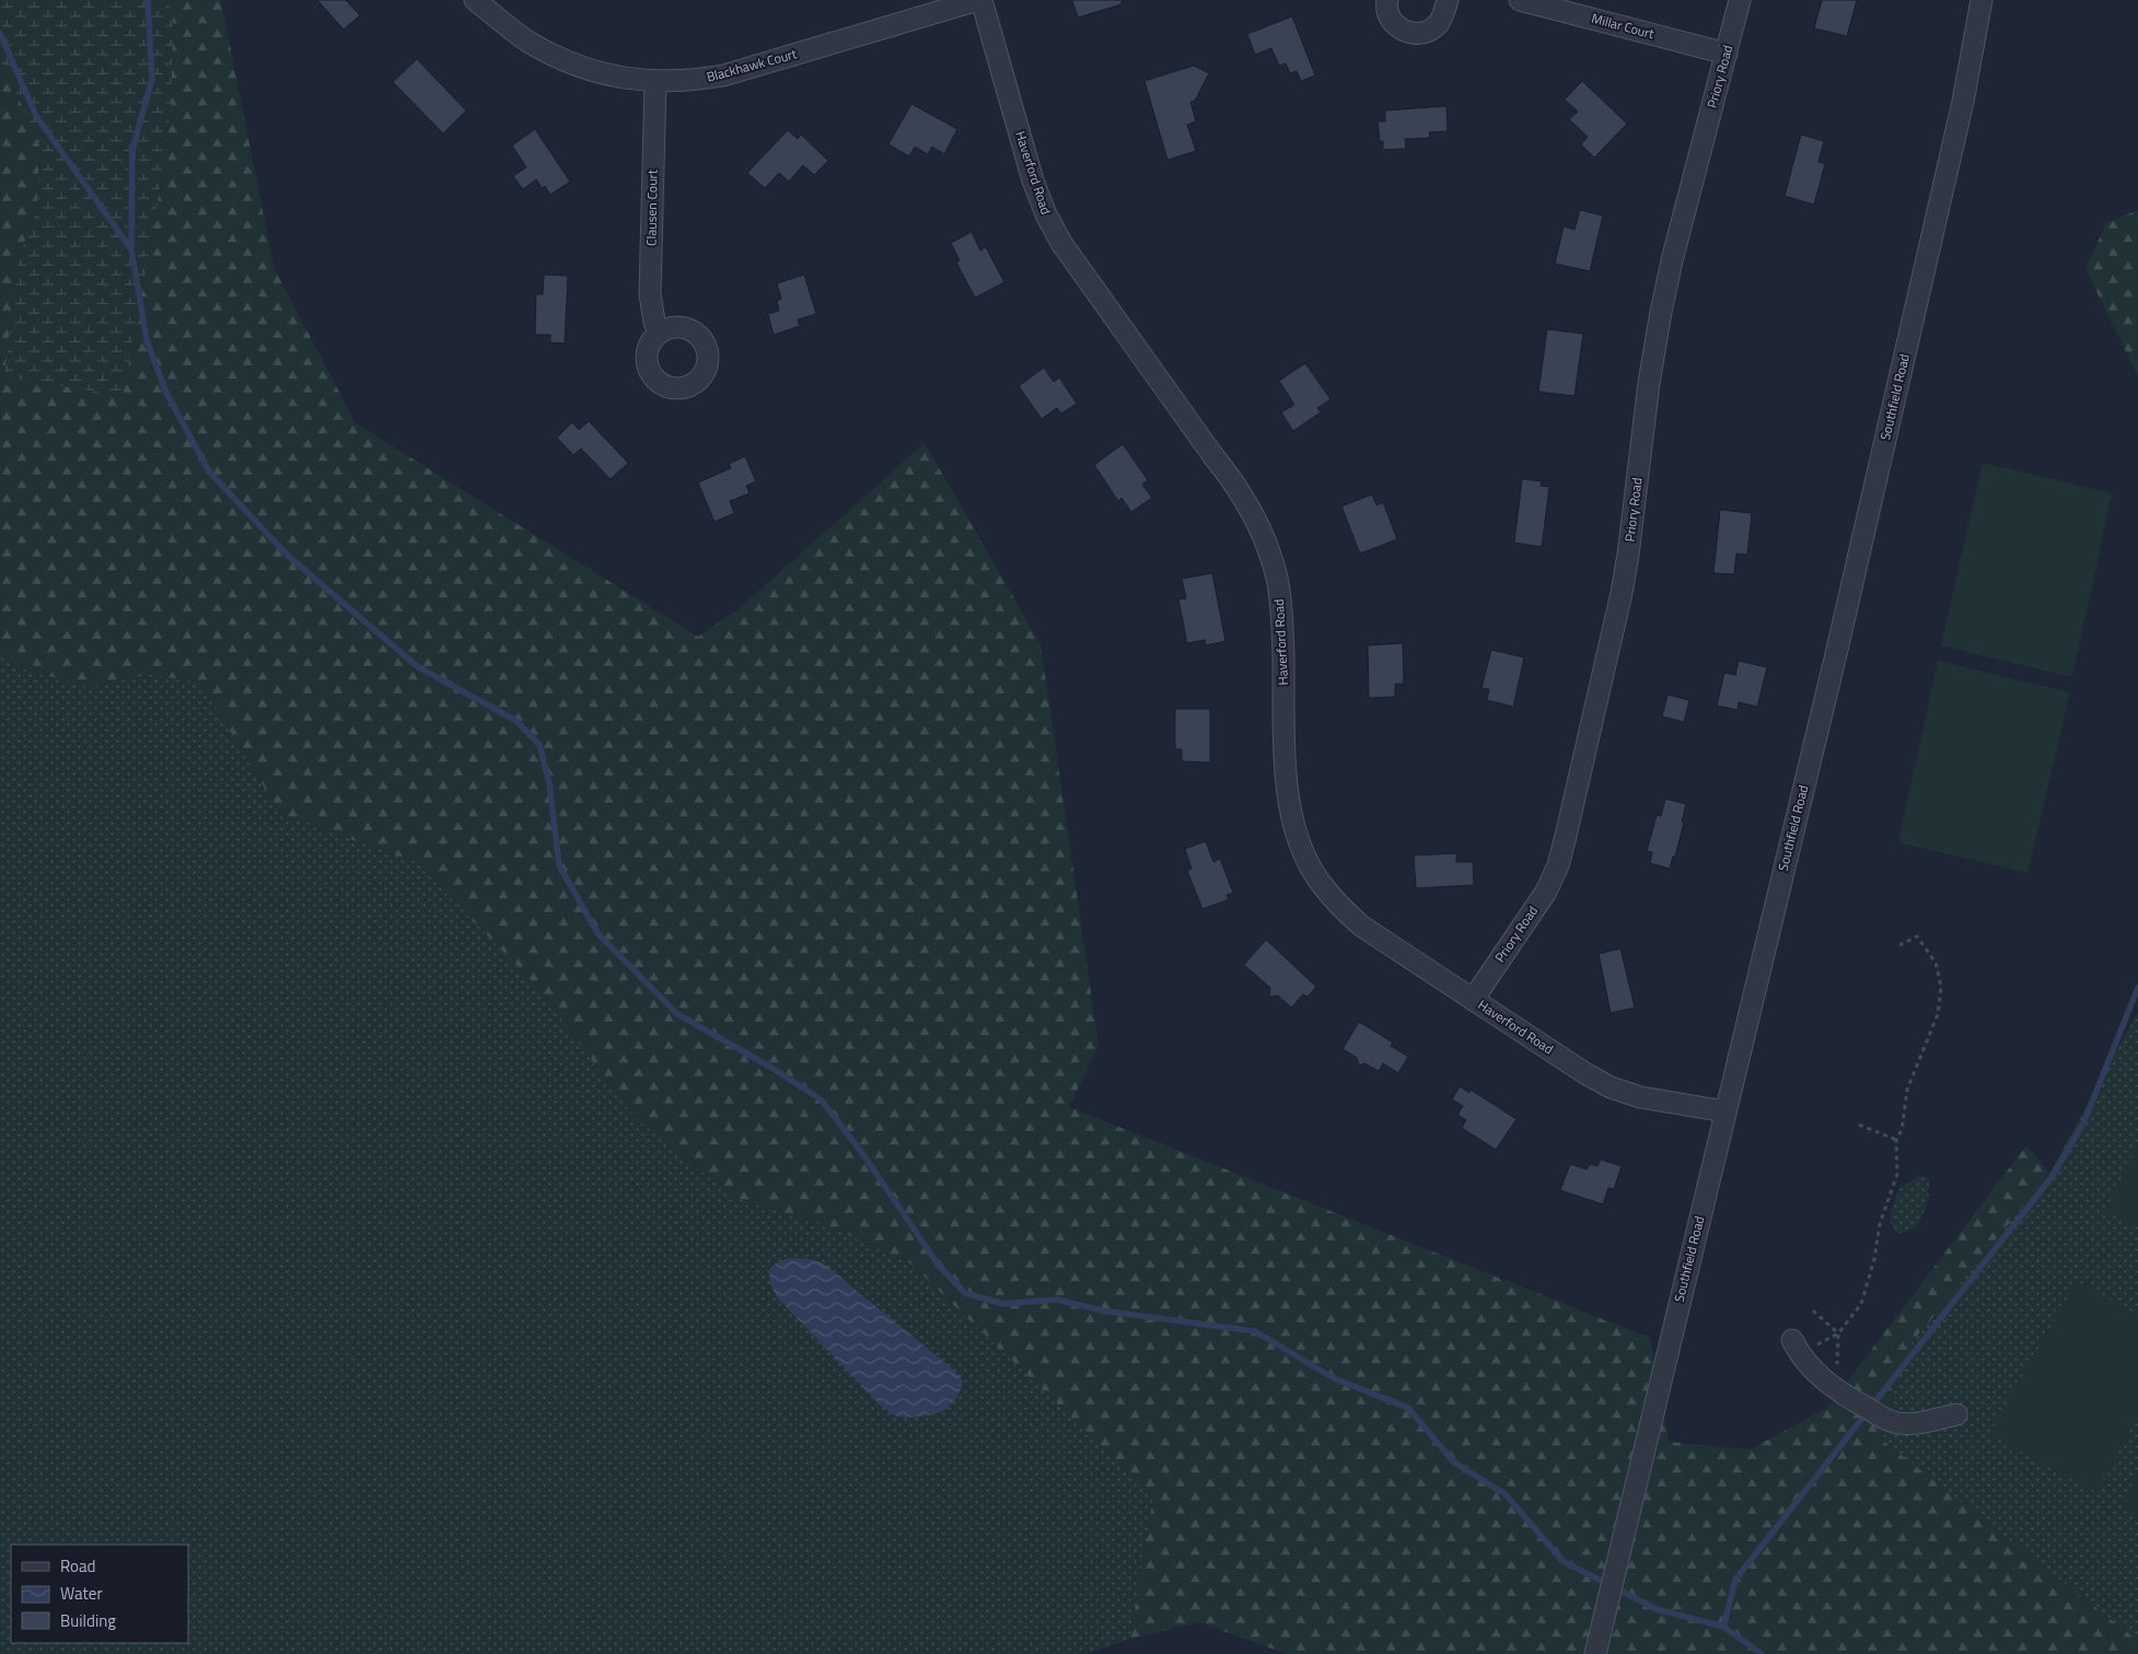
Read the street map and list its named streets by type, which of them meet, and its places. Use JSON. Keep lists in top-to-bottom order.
{
  "streets": {
    "street": [
      "Millar Court",
      "Blackhawk Court",
      "Priory Road",
      "Haverford Road",
      "Clausen Court",
      "Southfield Road"
    ]
  },
  "crossings": [
    ["Millar Court", "Priory Road"],
    ["Blackhawk Court", "Haverford Road"],
    ["Blackhawk Court", "Clausen Court"],
    ["Priory Road", "Haverford Road"],
    ["Haverford Road", "Southfield Road"]
  ],
  "legend": ["Road", "Water", "Building"]
}
